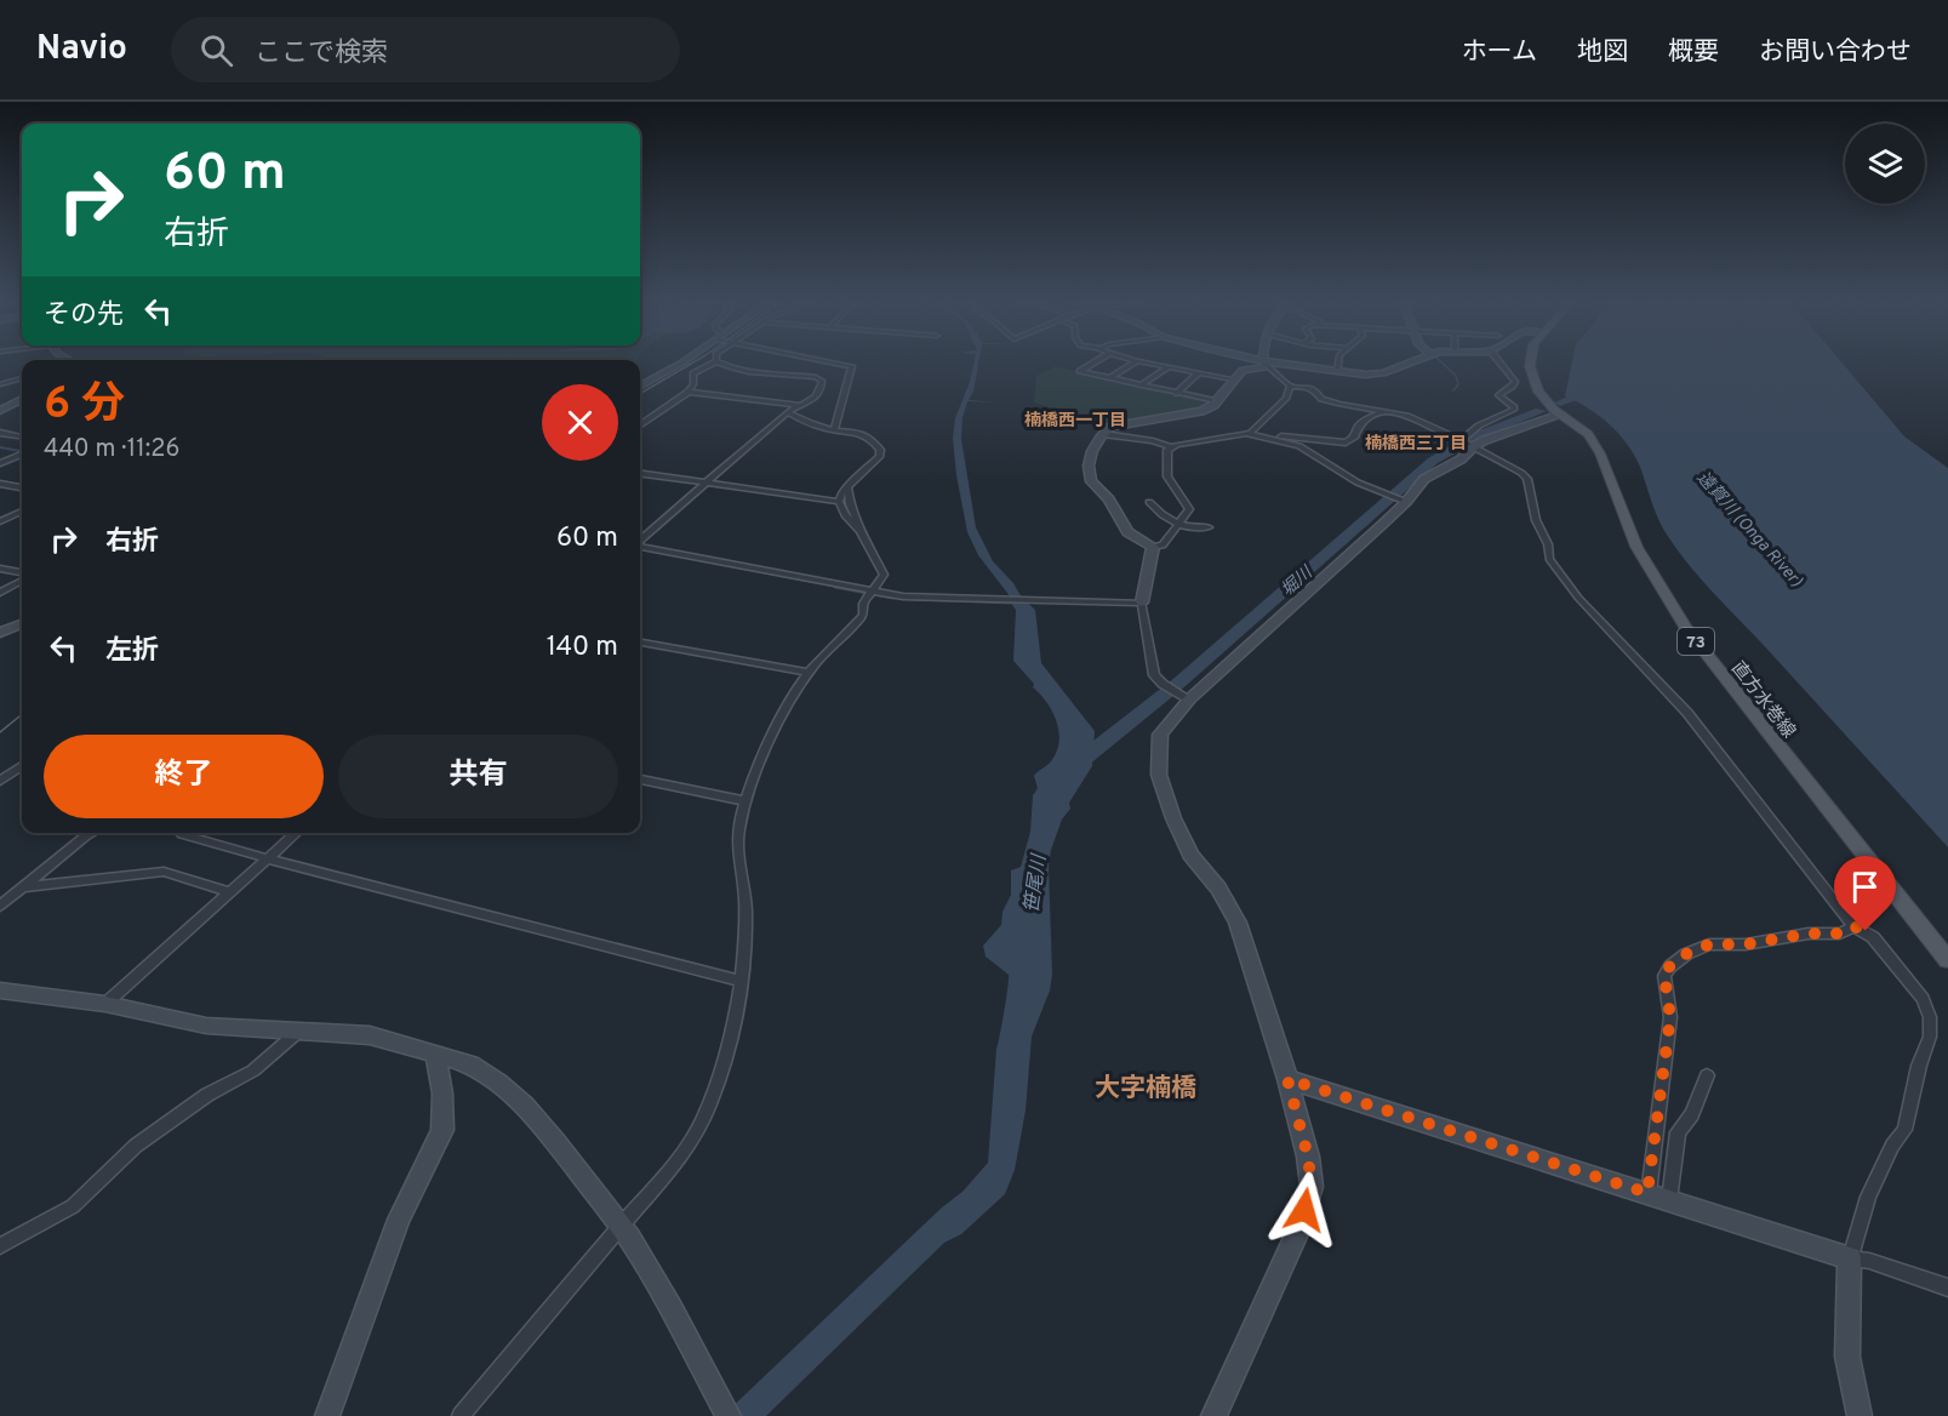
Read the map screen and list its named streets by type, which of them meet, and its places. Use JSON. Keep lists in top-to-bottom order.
{
  "streets": {
    "main road": ["73", "直方水巻線"]
  },
  "districts": ["楠橋西一丁目", "楠橋西三丁目", "大字楠橋"],
  "water": ["遠賀川 (Onga River)", "堀川", "笹尾川"],
  "page": {
    "header": "Navio",
    "search": "ここで検索",
    "nav": [
      "ホーム",
      "地図",
      "概要",
      "お問い合わせ"
    ],
    "turn": ["60 m", "右折"],
    "then": "その先",
    "heading": ["6 分", "440 m · 11:26"],
    "list": [
      {
        "name": "右折",
        "value": "60 m"
      },
      {
        "name": "左折",
        "value": "140 m"
      }
    ],
    "buttons": ["終了", "共有"]
  }
}
